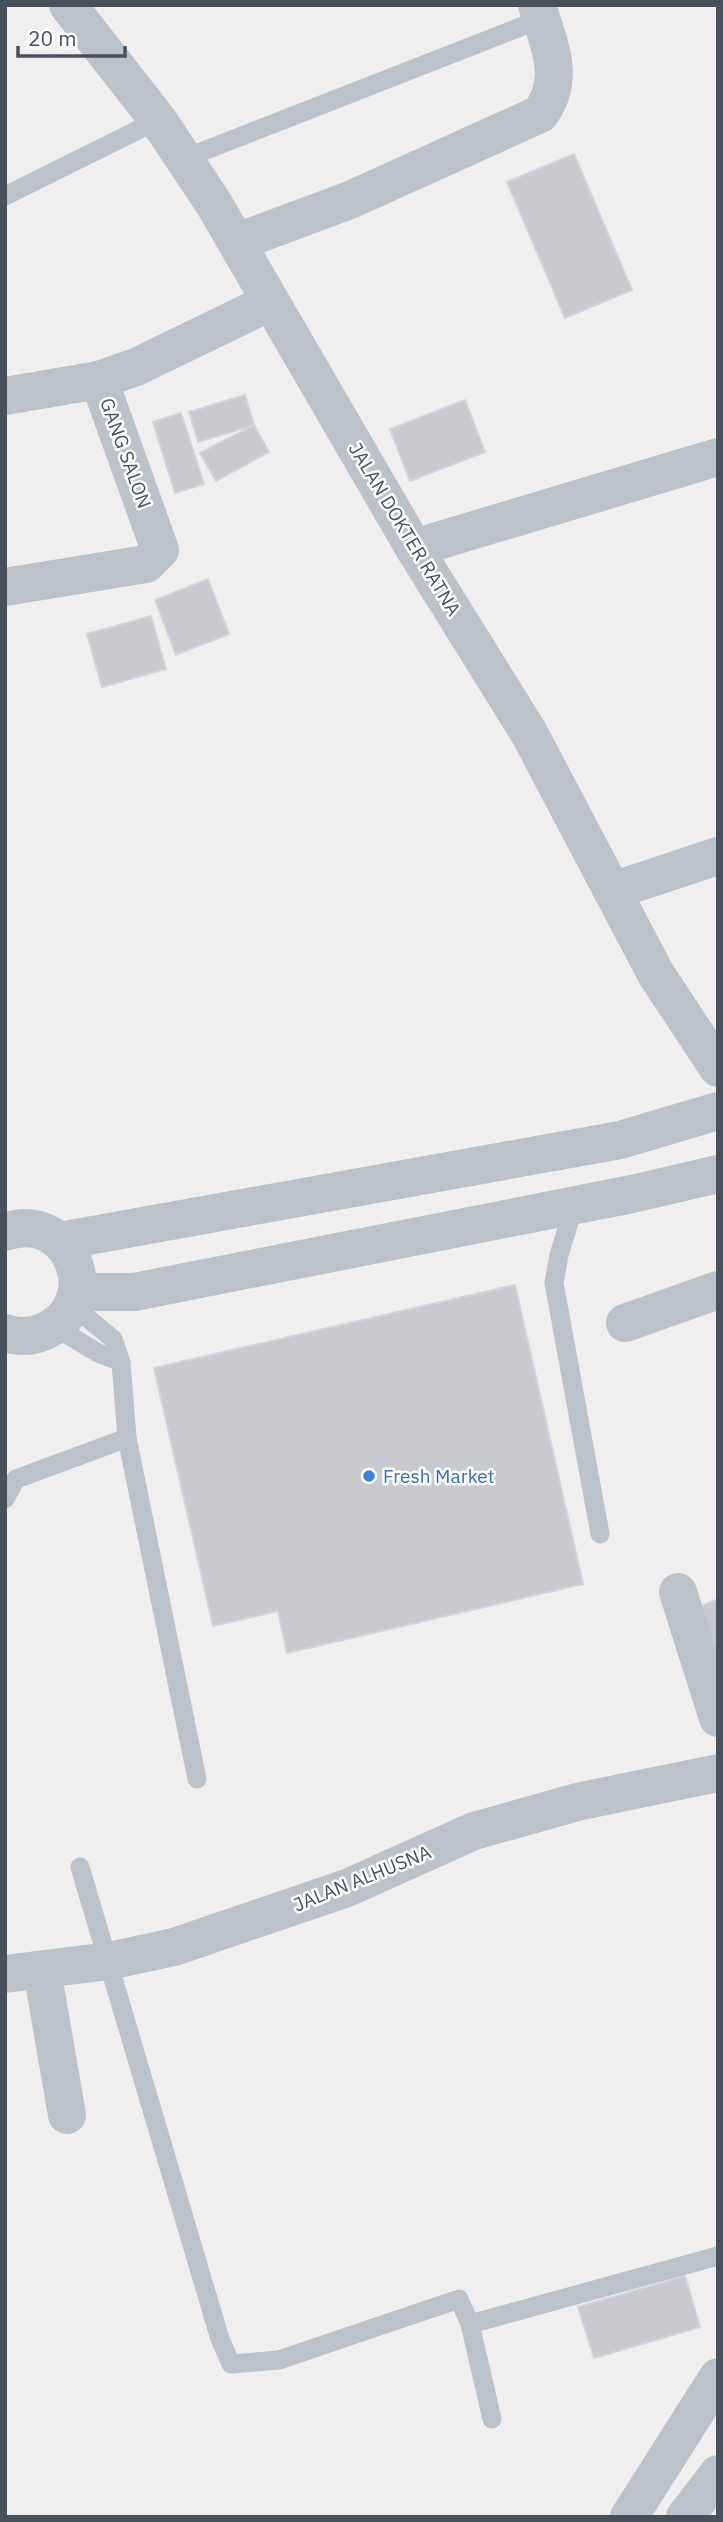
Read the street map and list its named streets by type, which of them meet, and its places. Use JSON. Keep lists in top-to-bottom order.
{
  "streets": {
    "street": ["GANG SALON", "JALAN DOKTER RATNA", "JALAN ALHUSNA"]
  },
  "crossings": [
    ["GANG SALON", "JALAN DOKTER RATNA"]
  ],
  "places": ["Fresh Market"],
  "scale_bar": "20 m"
}
